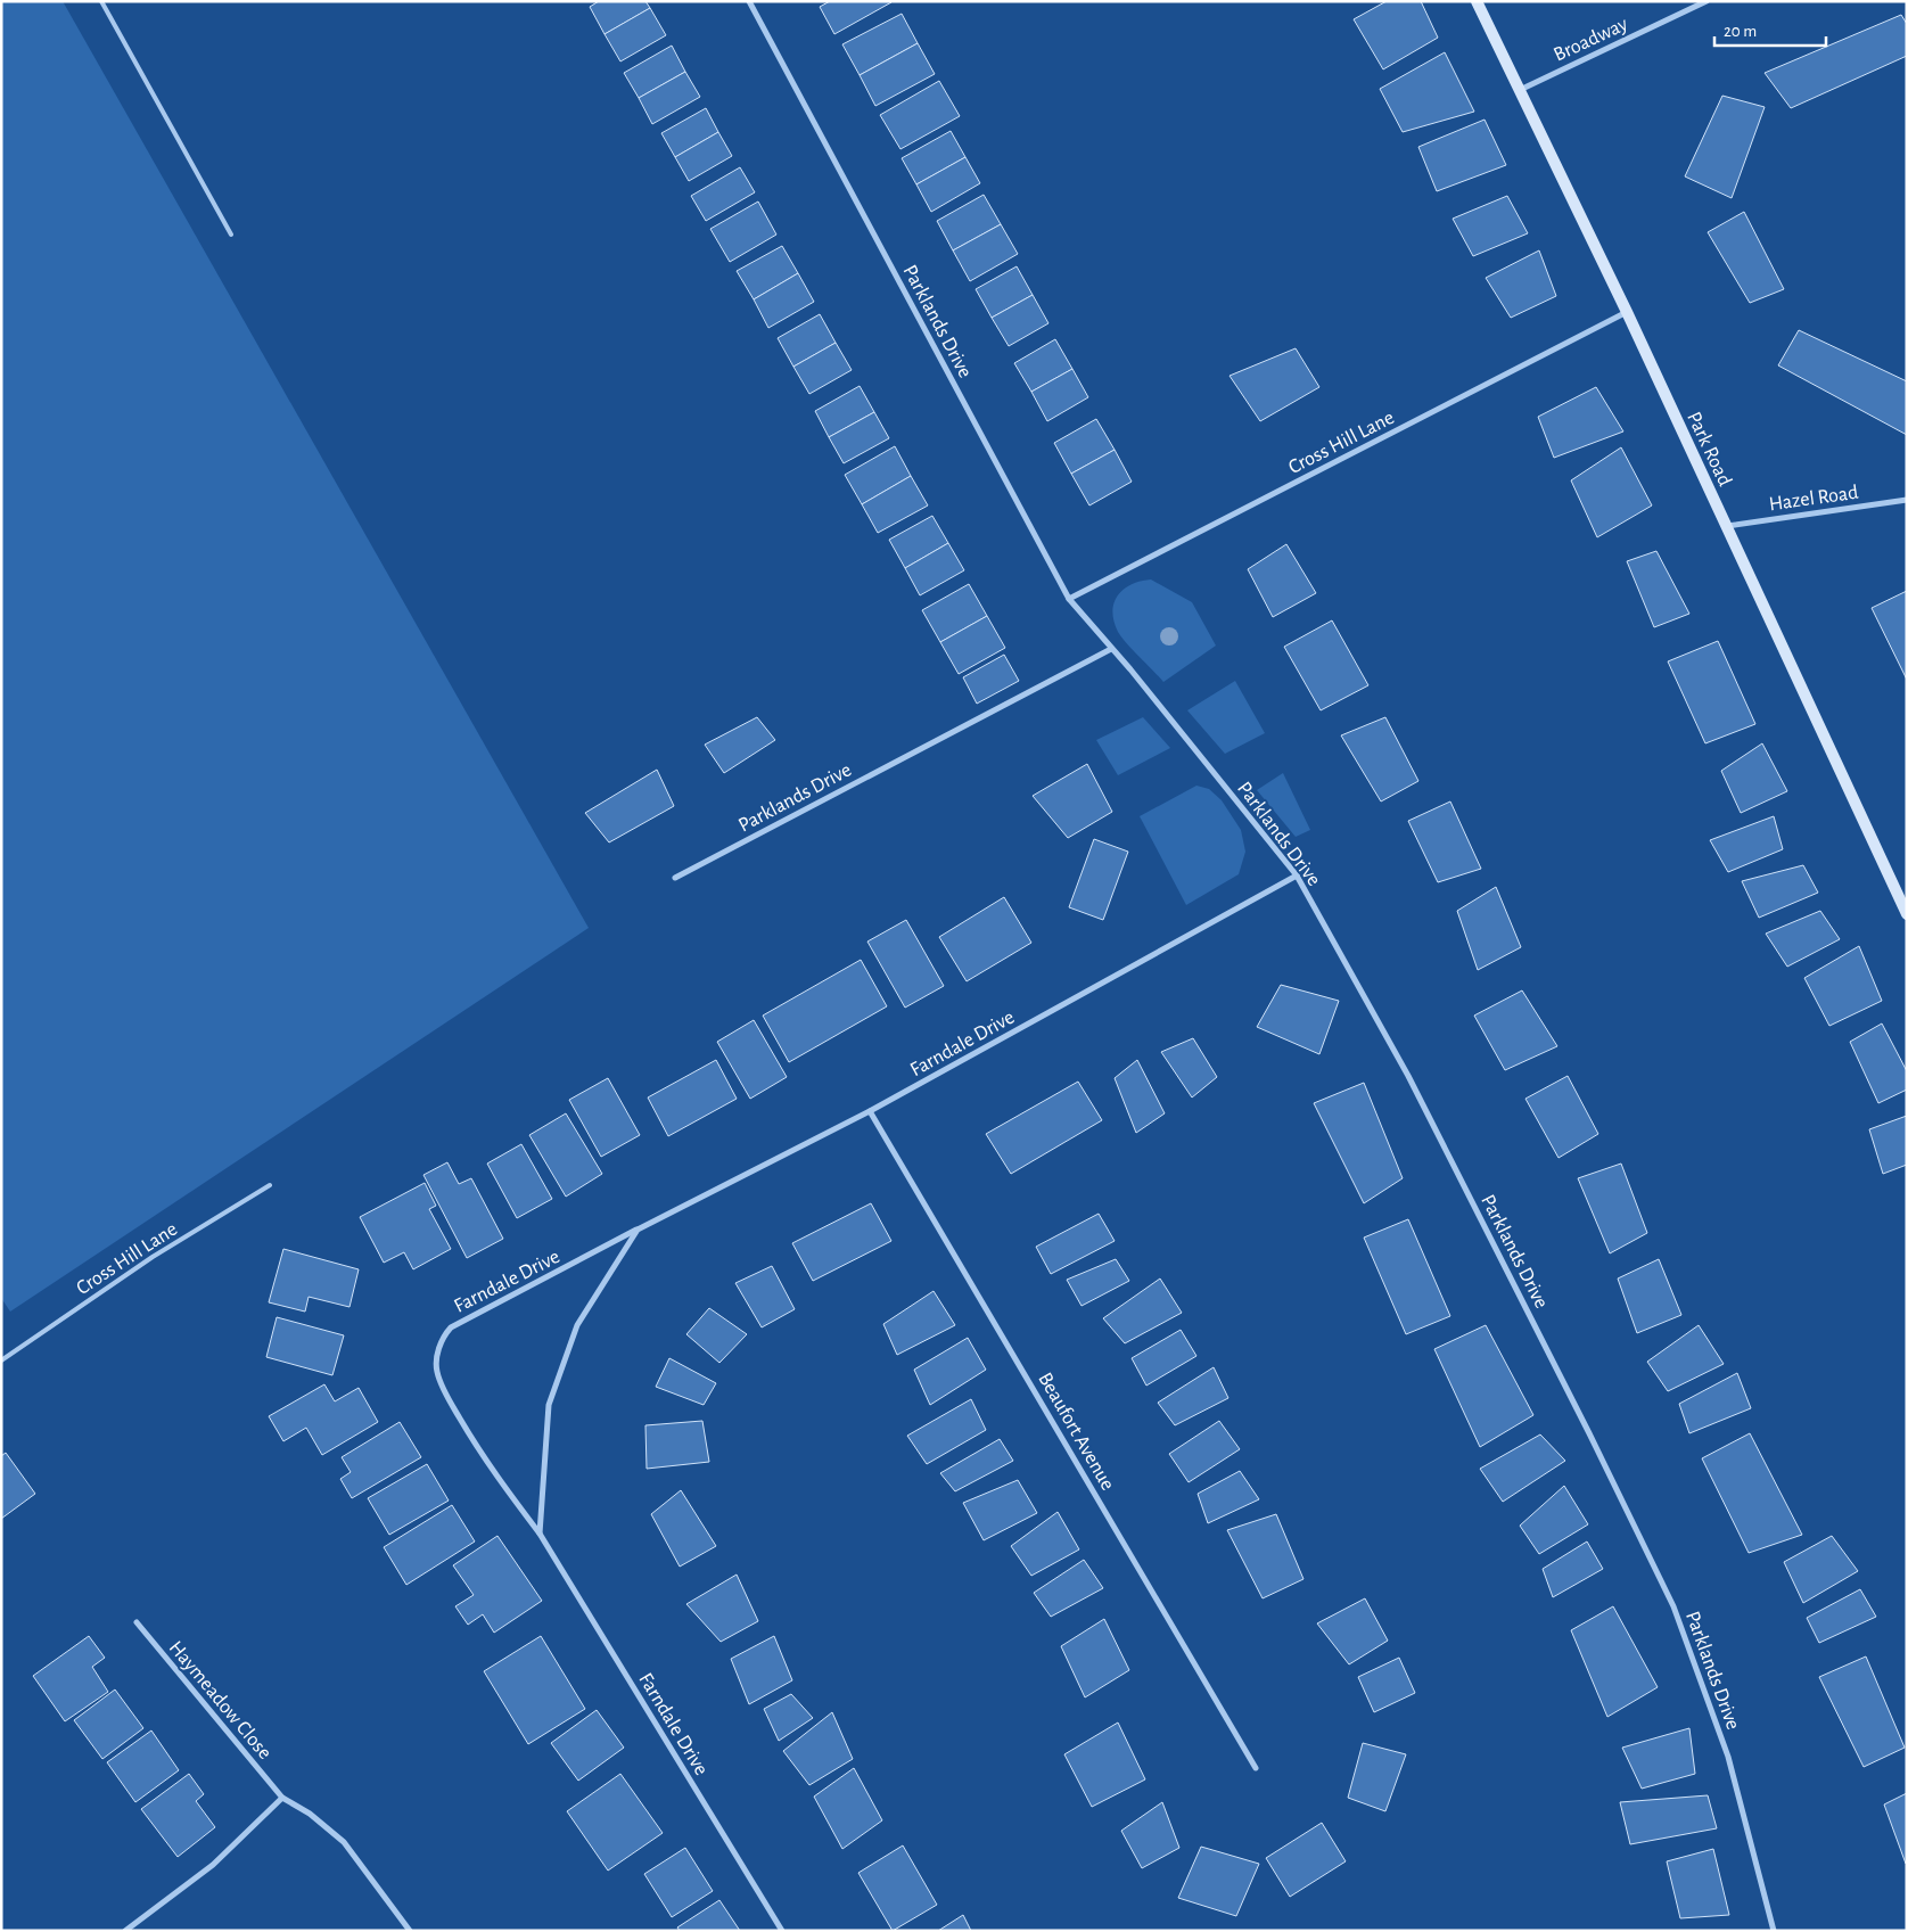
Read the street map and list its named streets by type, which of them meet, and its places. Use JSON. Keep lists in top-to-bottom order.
{
  "streets": {
    "street": [
      "Broadway",
      "Parklands Drive",
      "Cross Hill Lane",
      "Park Road",
      "Hazel Road",
      "Farndale Drive",
      "Beaufort Avenue",
      "Haymeadow Close"
    ]
  },
  "crossings": [
    ["Broadway", "Park Road"],
    ["Parklands Drive", "Cross Hill Lane"],
    ["Parklands Drive", "Farndale Drive"],
    ["Cross Hill Lane", "Park Road"],
    ["Park Road", "Hazel Road"],
    ["Farndale Drive", "Beaufort Avenue"]
  ],
  "scale_bar": "20 m"
}
